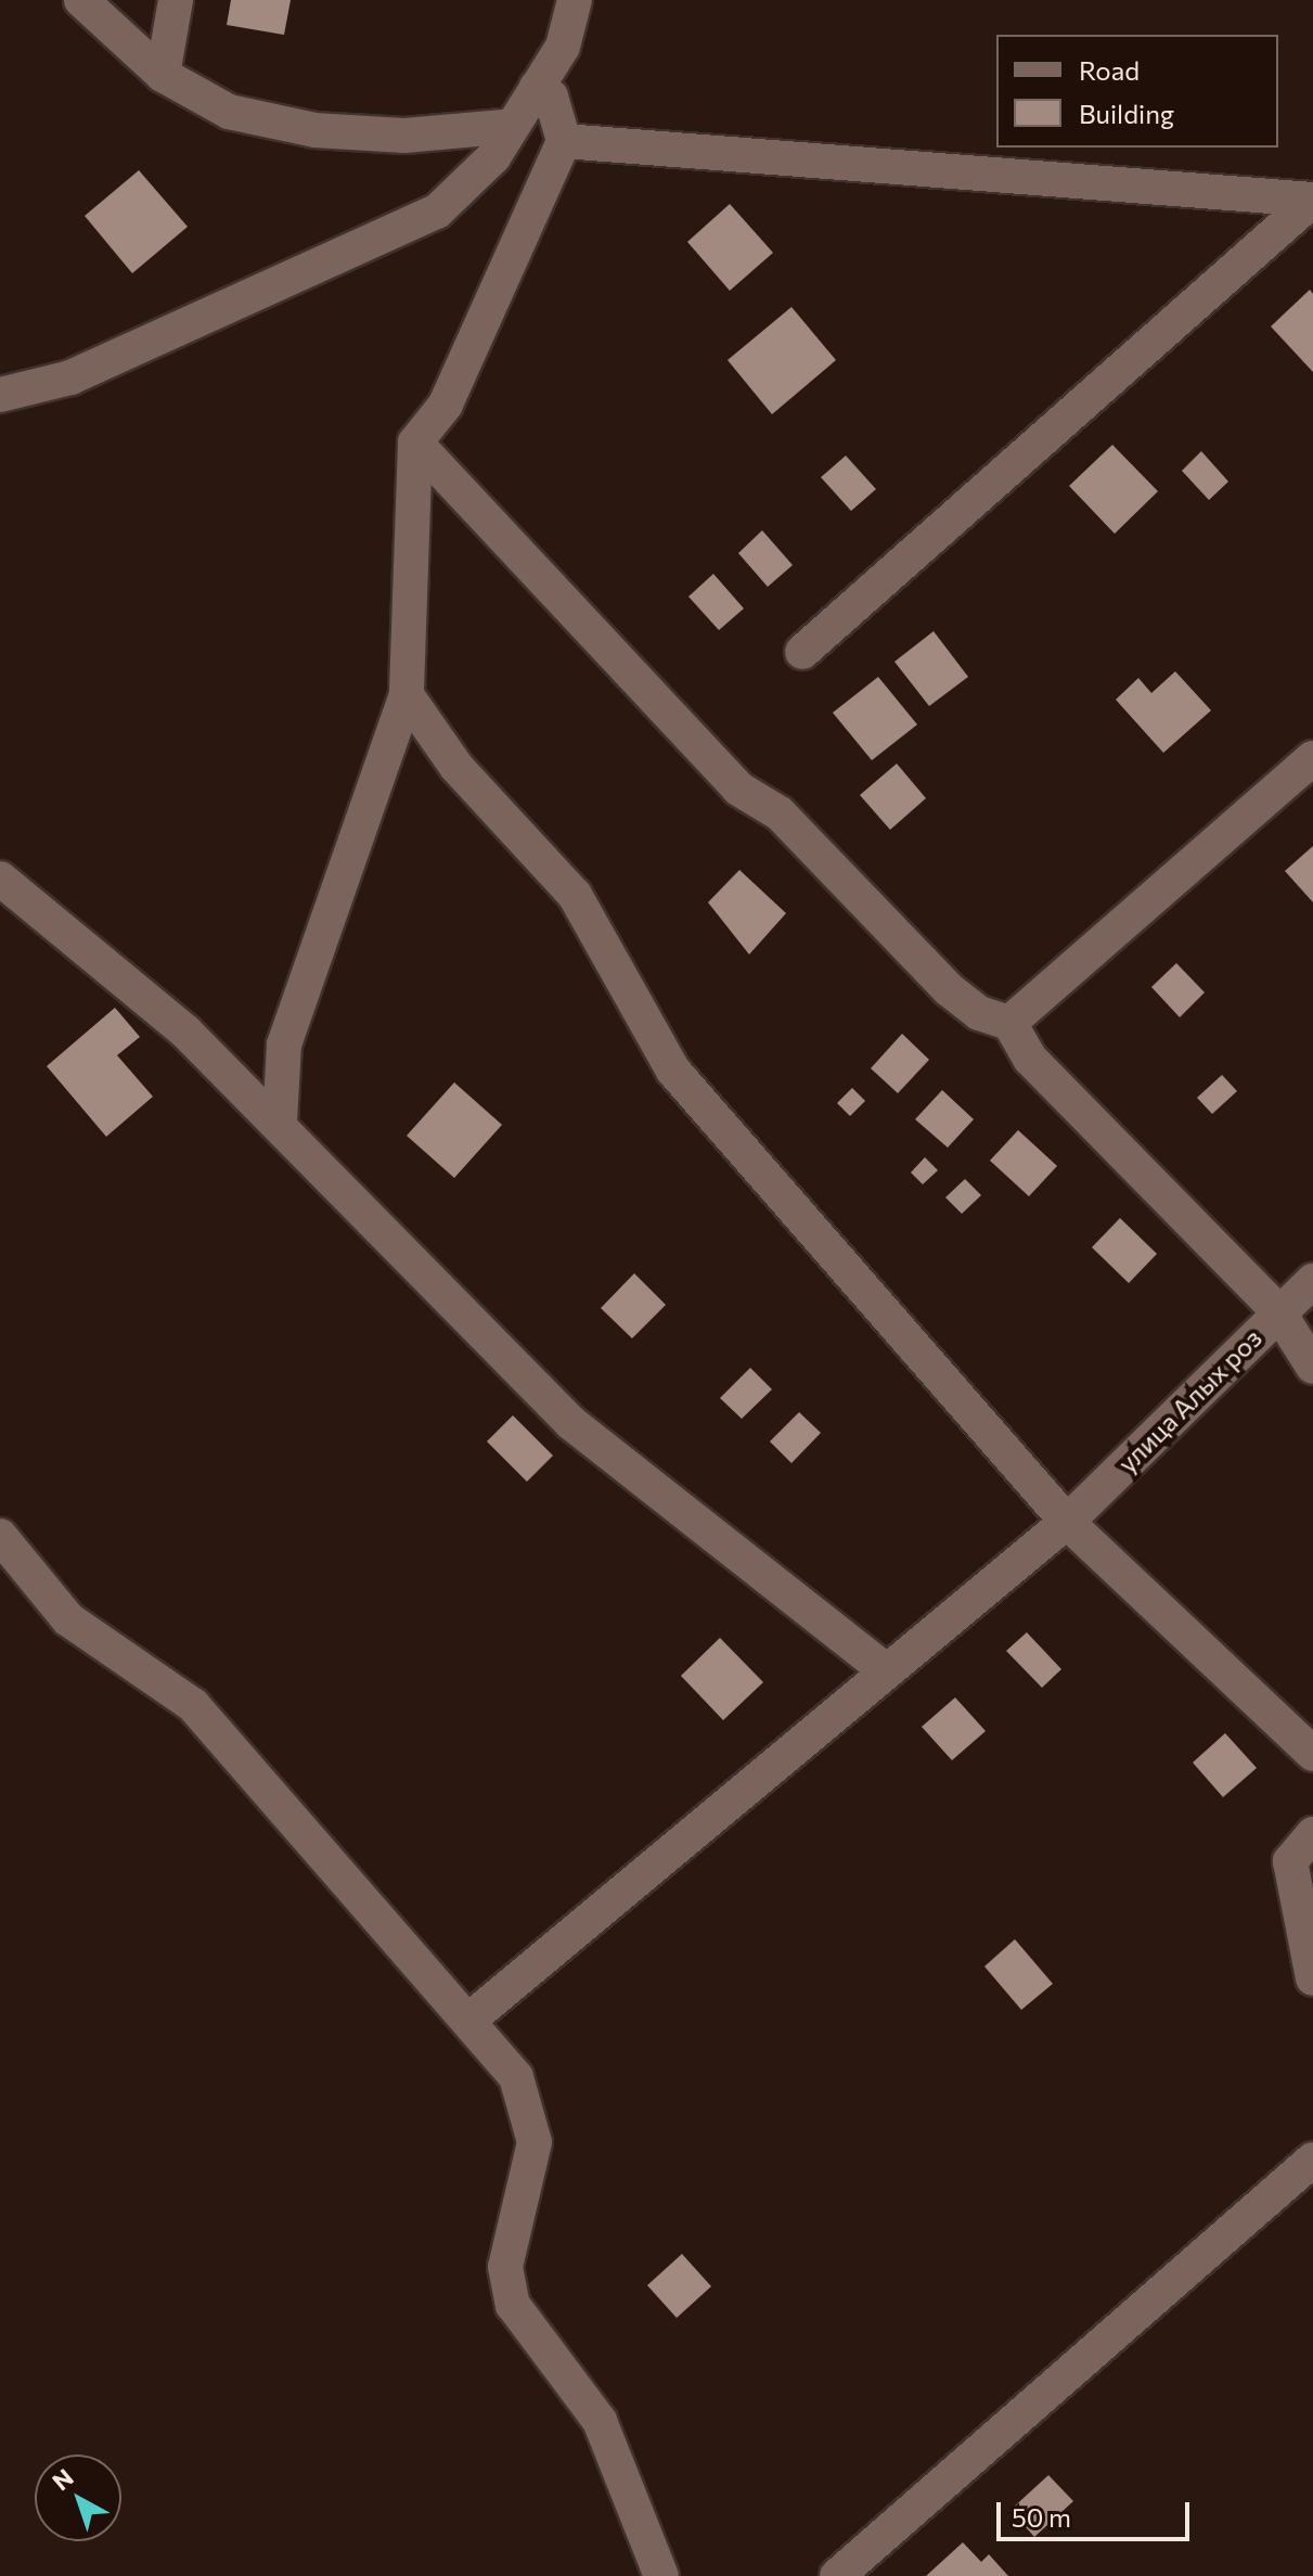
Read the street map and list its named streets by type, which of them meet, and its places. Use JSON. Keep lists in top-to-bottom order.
{
  "streets": {
    "street": ["улица Алых роз"]
  },
  "legend": ["Road", "Building"],
  "scale_bar": "50 m",
  "north": "top left"
}
